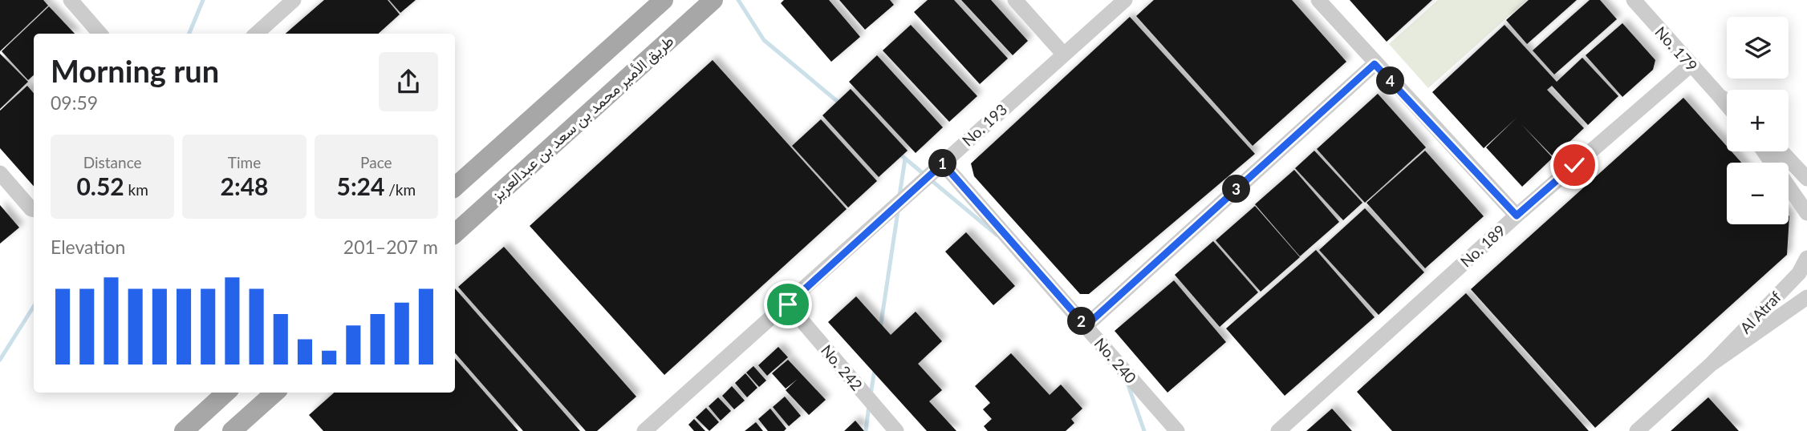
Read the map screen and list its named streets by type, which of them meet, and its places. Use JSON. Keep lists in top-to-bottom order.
{
  "streets": {
    "main road": ["طريق الأمير محمد بن سعد بن عبدالعزيز"],
    "street": [
      "No. 179",
      "No. 193",
      "No. 189",
      "Al Atraf",
      "No. 240",
      "No. 242"
    ]
  },
  "crossings": [
    ["No. 179", "No. 189"],
    ["No. 193", "No. 240"],
    ["No. 193", "No. 242"]
  ],
  "page": {
    "map_buttons": ["+", "−"],
    "heading": ["Morning run", "09:59"],
    "pins": [
      "4",
      "1",
      "3",
      "2"
    ],
    "stats": [
      ["Distance", "0.52 km"],
      ["Time", "2:48"],
      ["Pace", "5:24 /km"]
    ],
    "chart": ["Elevation", "201–207 m"]
  }
}
